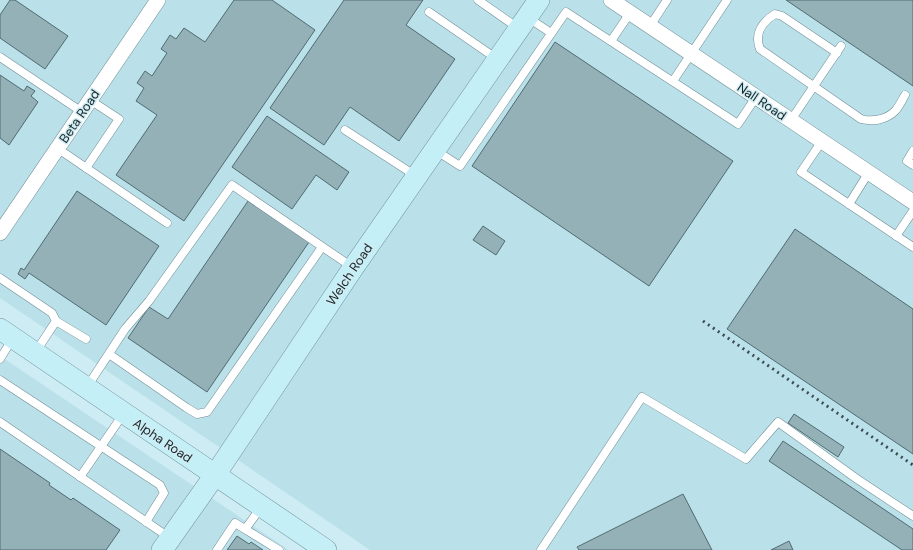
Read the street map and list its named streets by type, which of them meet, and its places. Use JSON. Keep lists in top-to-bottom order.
{
  "streets": {
    "street": [
      "Nall Road",
      "Beta Road",
      "Welch Road",
      "Alpha Road"
    ]
  },
  "crossings": [
    ["Welch Road", "Alpha Road"]
  ]
}
